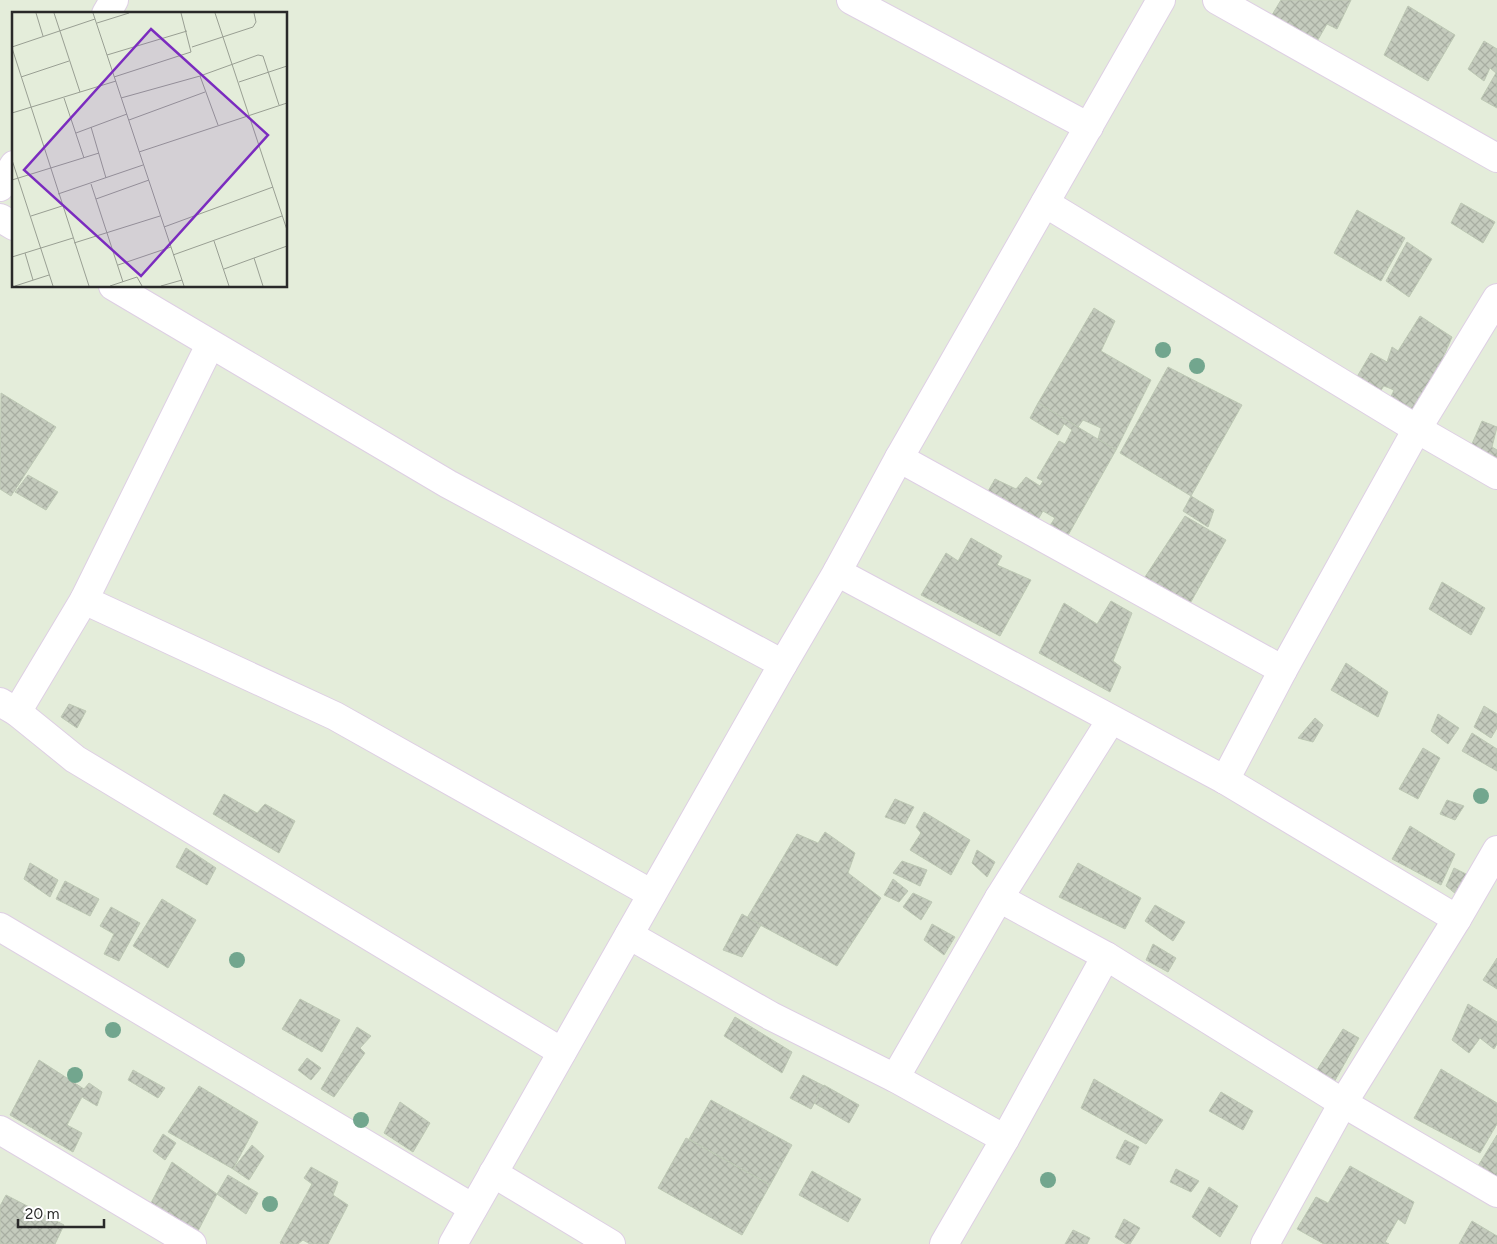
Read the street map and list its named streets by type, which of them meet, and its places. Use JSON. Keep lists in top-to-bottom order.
{
  "scale_bar": "20 m"
}
